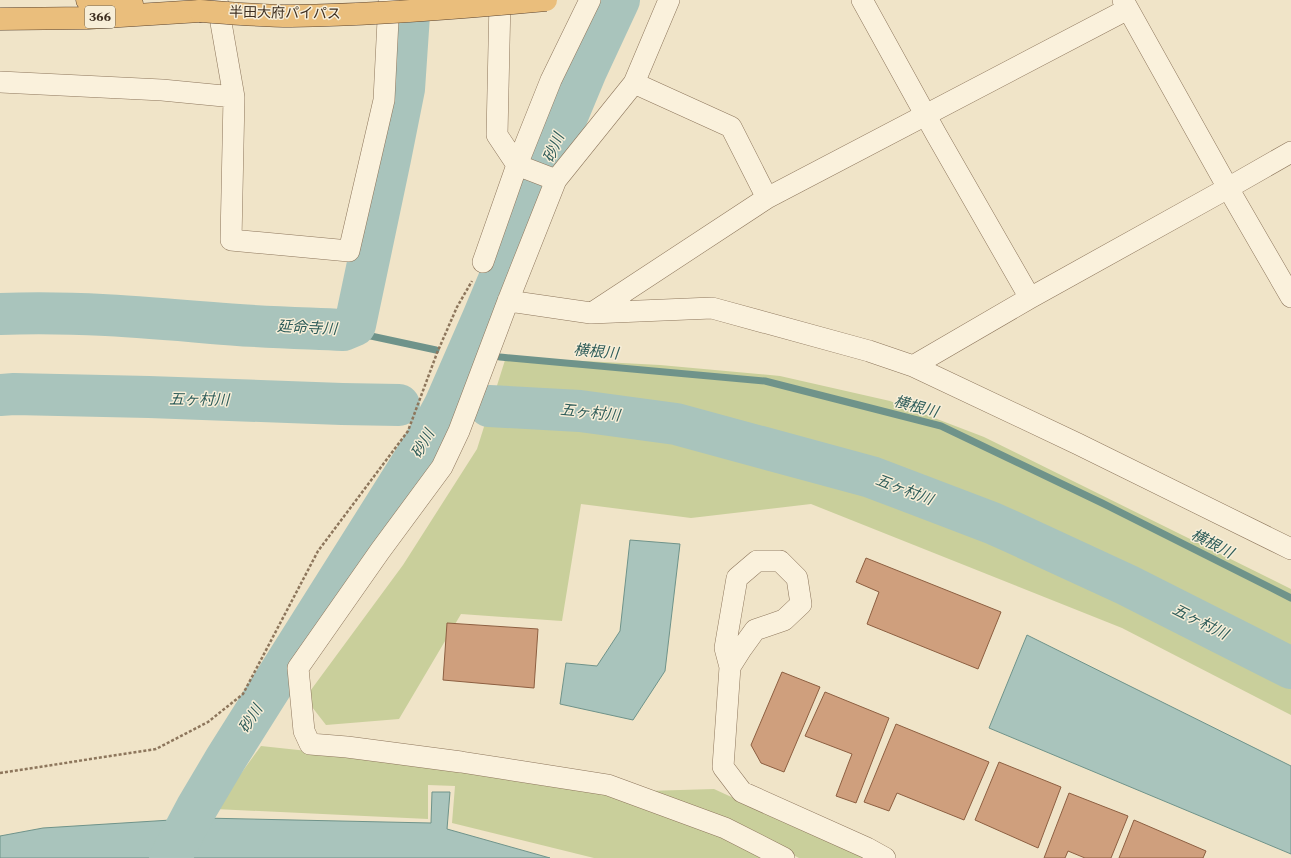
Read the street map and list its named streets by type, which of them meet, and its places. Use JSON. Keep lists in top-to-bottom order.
{
  "streets": {
    "highway": ["半田大府パイパス", "366"]
  },
  "crossings": [
    ["半田大府パイパス", "366"]
  ],
  "water": [
    "砂川",
    "延命寺川",
    "横根川",
    "五ヶ村川"
  ]
}
